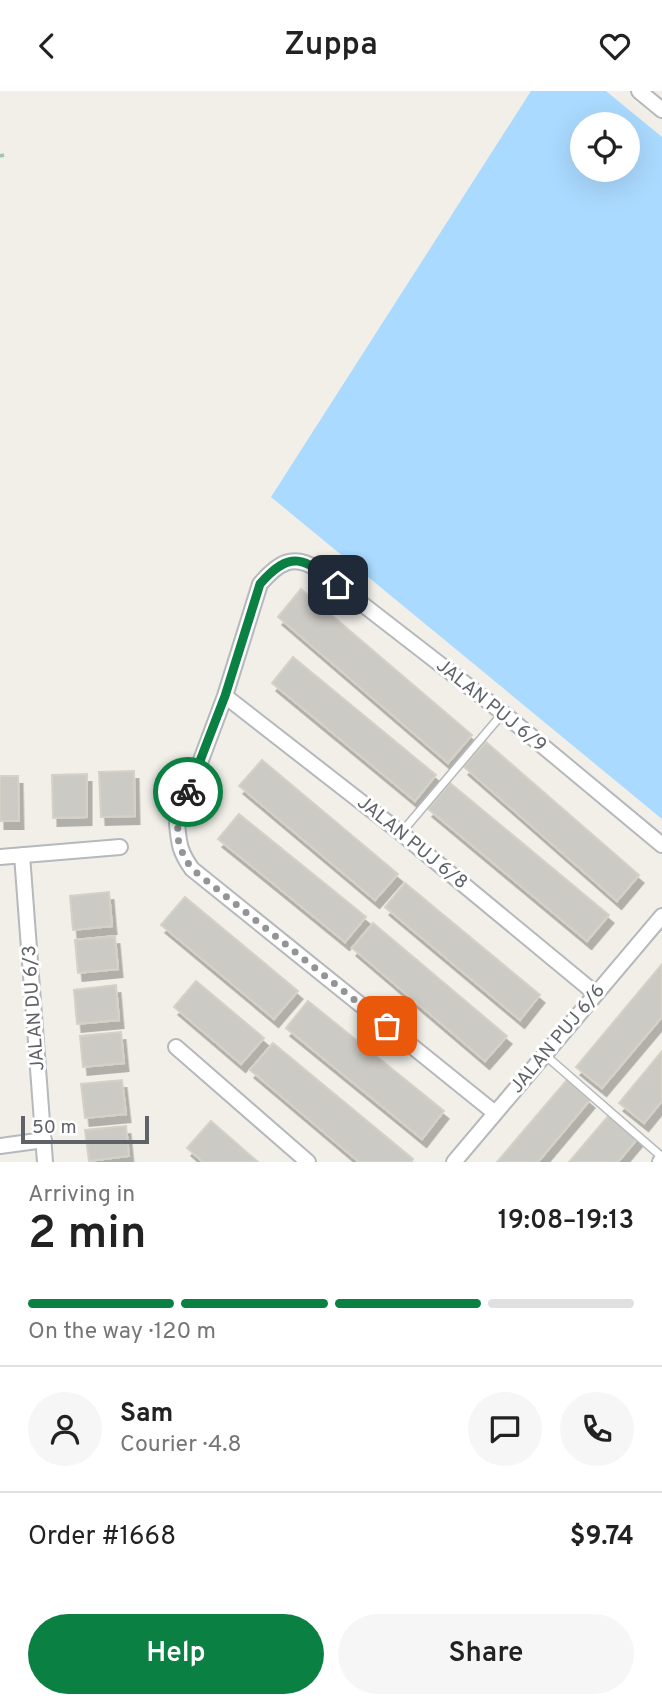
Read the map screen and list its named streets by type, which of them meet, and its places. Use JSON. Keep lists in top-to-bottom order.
{
  "streets": {
    "street": [
      "JALAN PUJ 6/9",
      "JALAN PUJ 6/8",
      "JALAN DU 6/3",
      "JALAN PUJ 6/6"
    ]
  },
  "crossings": [
    ["JALAN PUJ 6/9", "JALAN PUJ 6/8"],
    ["JALAN PUJ 6/8", "JALAN PUJ 6/6"]
  ],
  "scale_bar": "50 m",
  "page": {
    "header": "Zuppa",
    "scale": "50 m",
    "heading": ["2 min", "Arriving in", "19:08–19:13"],
    "panel": [
      "Sam",
      "Courier · 4.8",
      "Order #1668",
      "$9.74"
    ],
    "bar": "On the way · 120 m",
    "buttons": ["Help", "Share"]
  }
}
